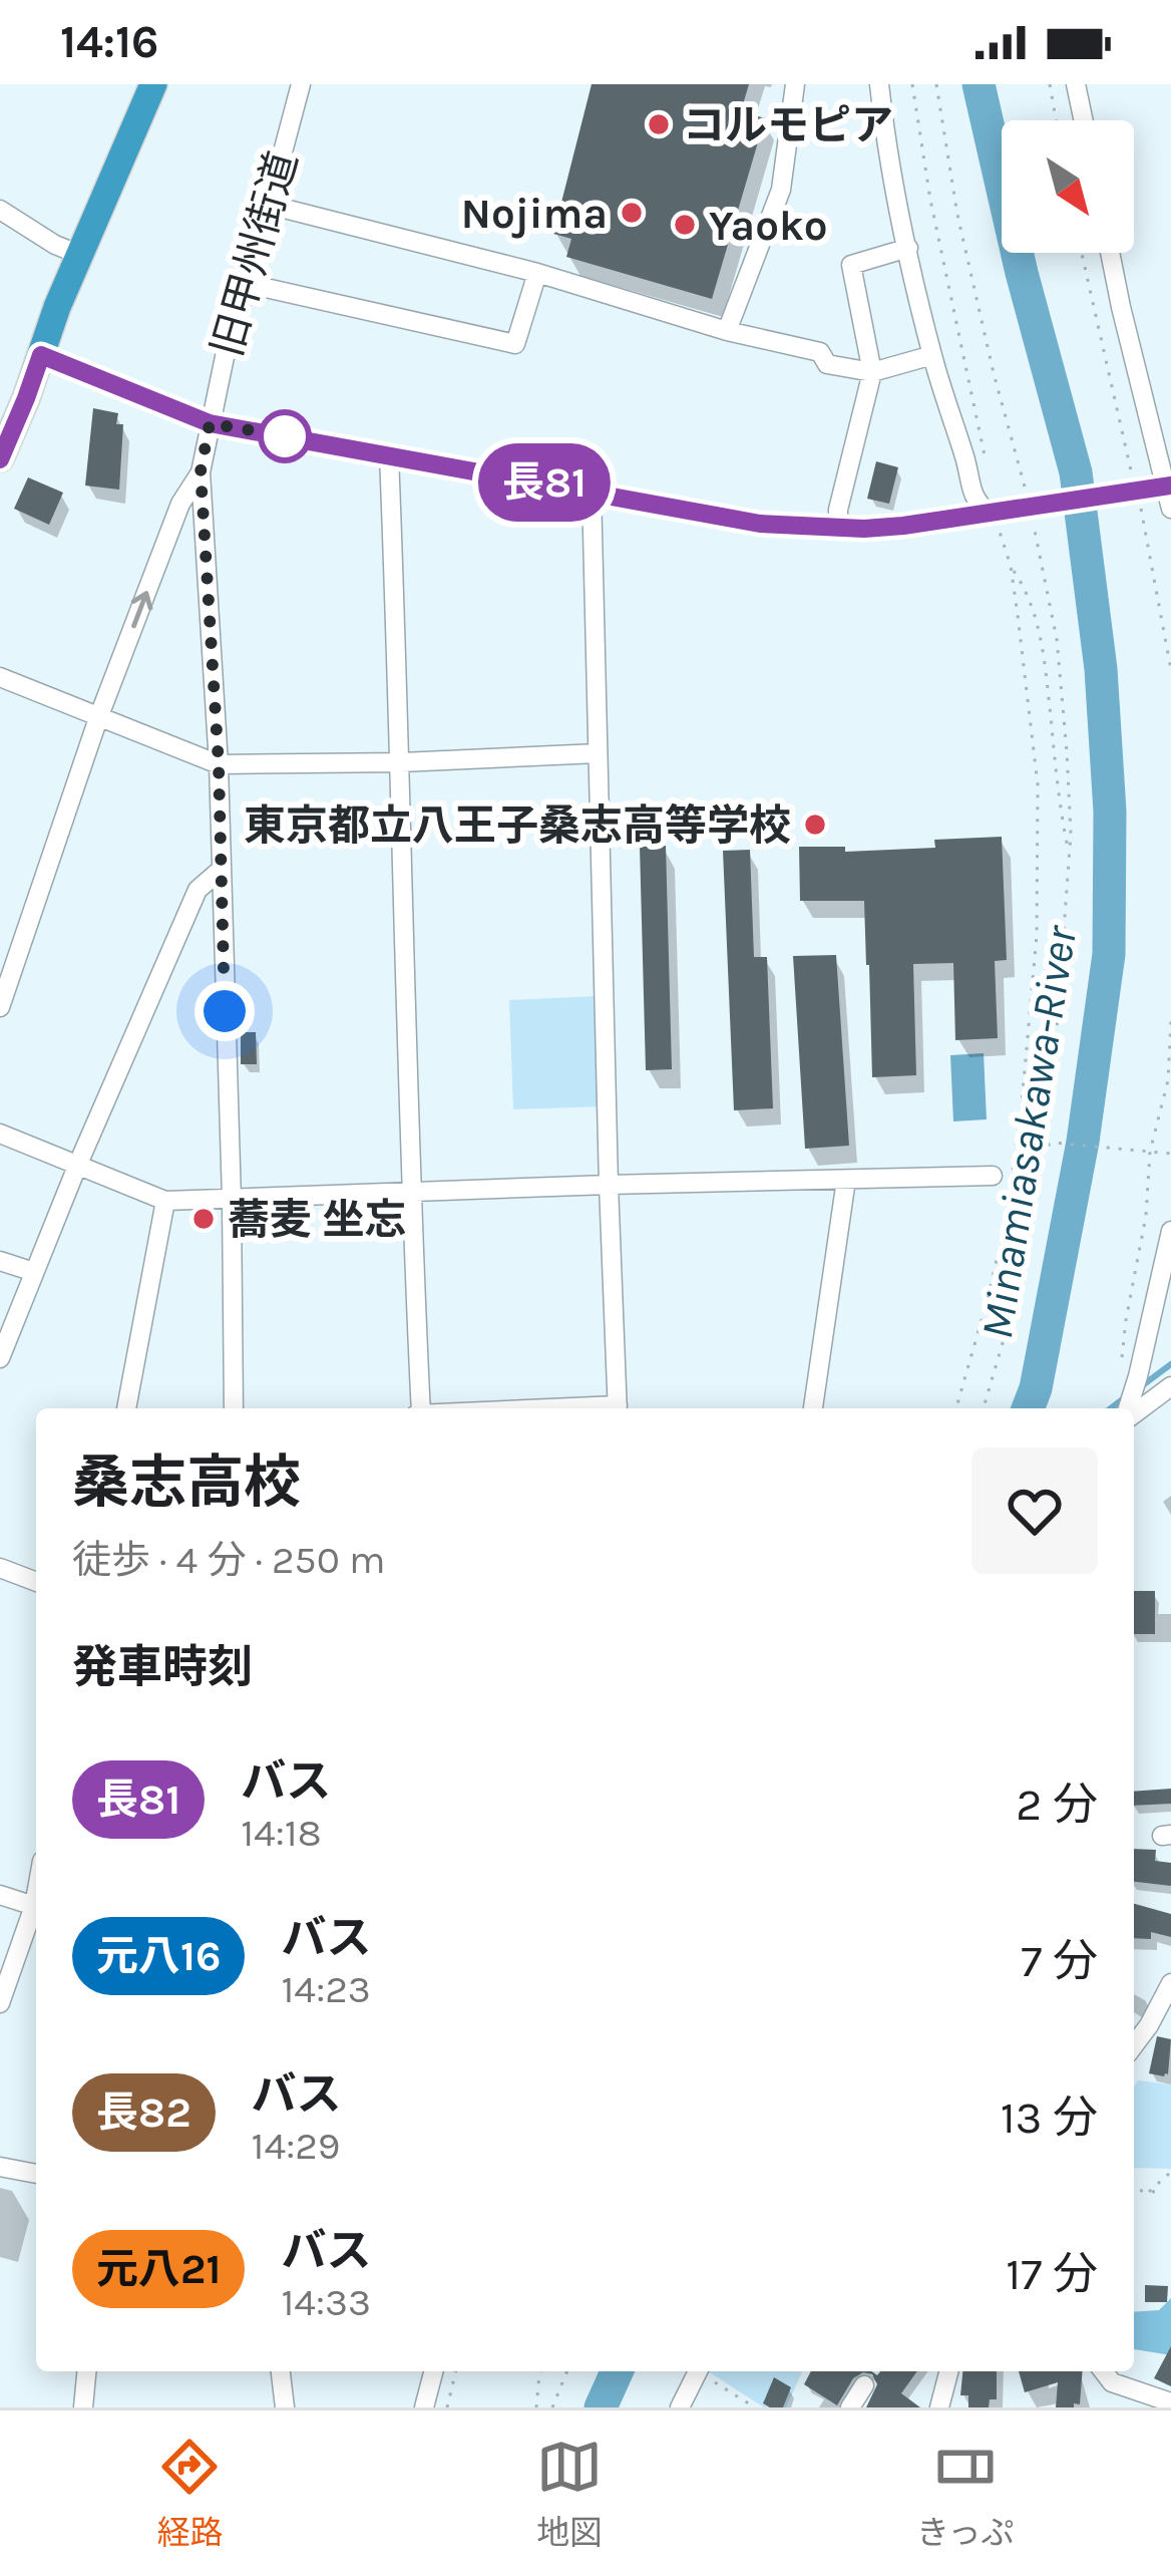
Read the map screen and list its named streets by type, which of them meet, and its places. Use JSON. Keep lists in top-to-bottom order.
{
  "streets": {
    "street": ["旧甲州街道"]
  },
  "water": ["Minamiasakawa-River"],
  "places": [
    "コルモピア",
    "Nojima",
    "Yaoko",
    "東京都立八王子桑志高等学校",
    "蕎麦 坐忘"
  ],
  "lines": ["bus line 長81"],
  "north": "bottom right",
  "page": {
    "status": "14:16",
    "on_map": "長81",
    "heading": [
      ["桑志高校", "徒歩 · 4 分 · 250 m"],
      "発車時刻"
    ],
    "list": [
      {
        "mark": "長81",
        "name": "バス",
        "note": "14:18",
        "value": "2 分"
      },
      {
        "mark": "元八16",
        "name": "バス",
        "note": "14:23",
        "value": "7 分"
      },
      {
        "mark": "長82",
        "name": "バス",
        "note": "14:29",
        "value": "13 分"
      },
      {
        "mark": "元八21",
        "name": "バス",
        "note": "14:33",
        "value": "17 分"
      }
    ],
    "tabs": ["経路", "地図", "きっぷ"]
  }
}
